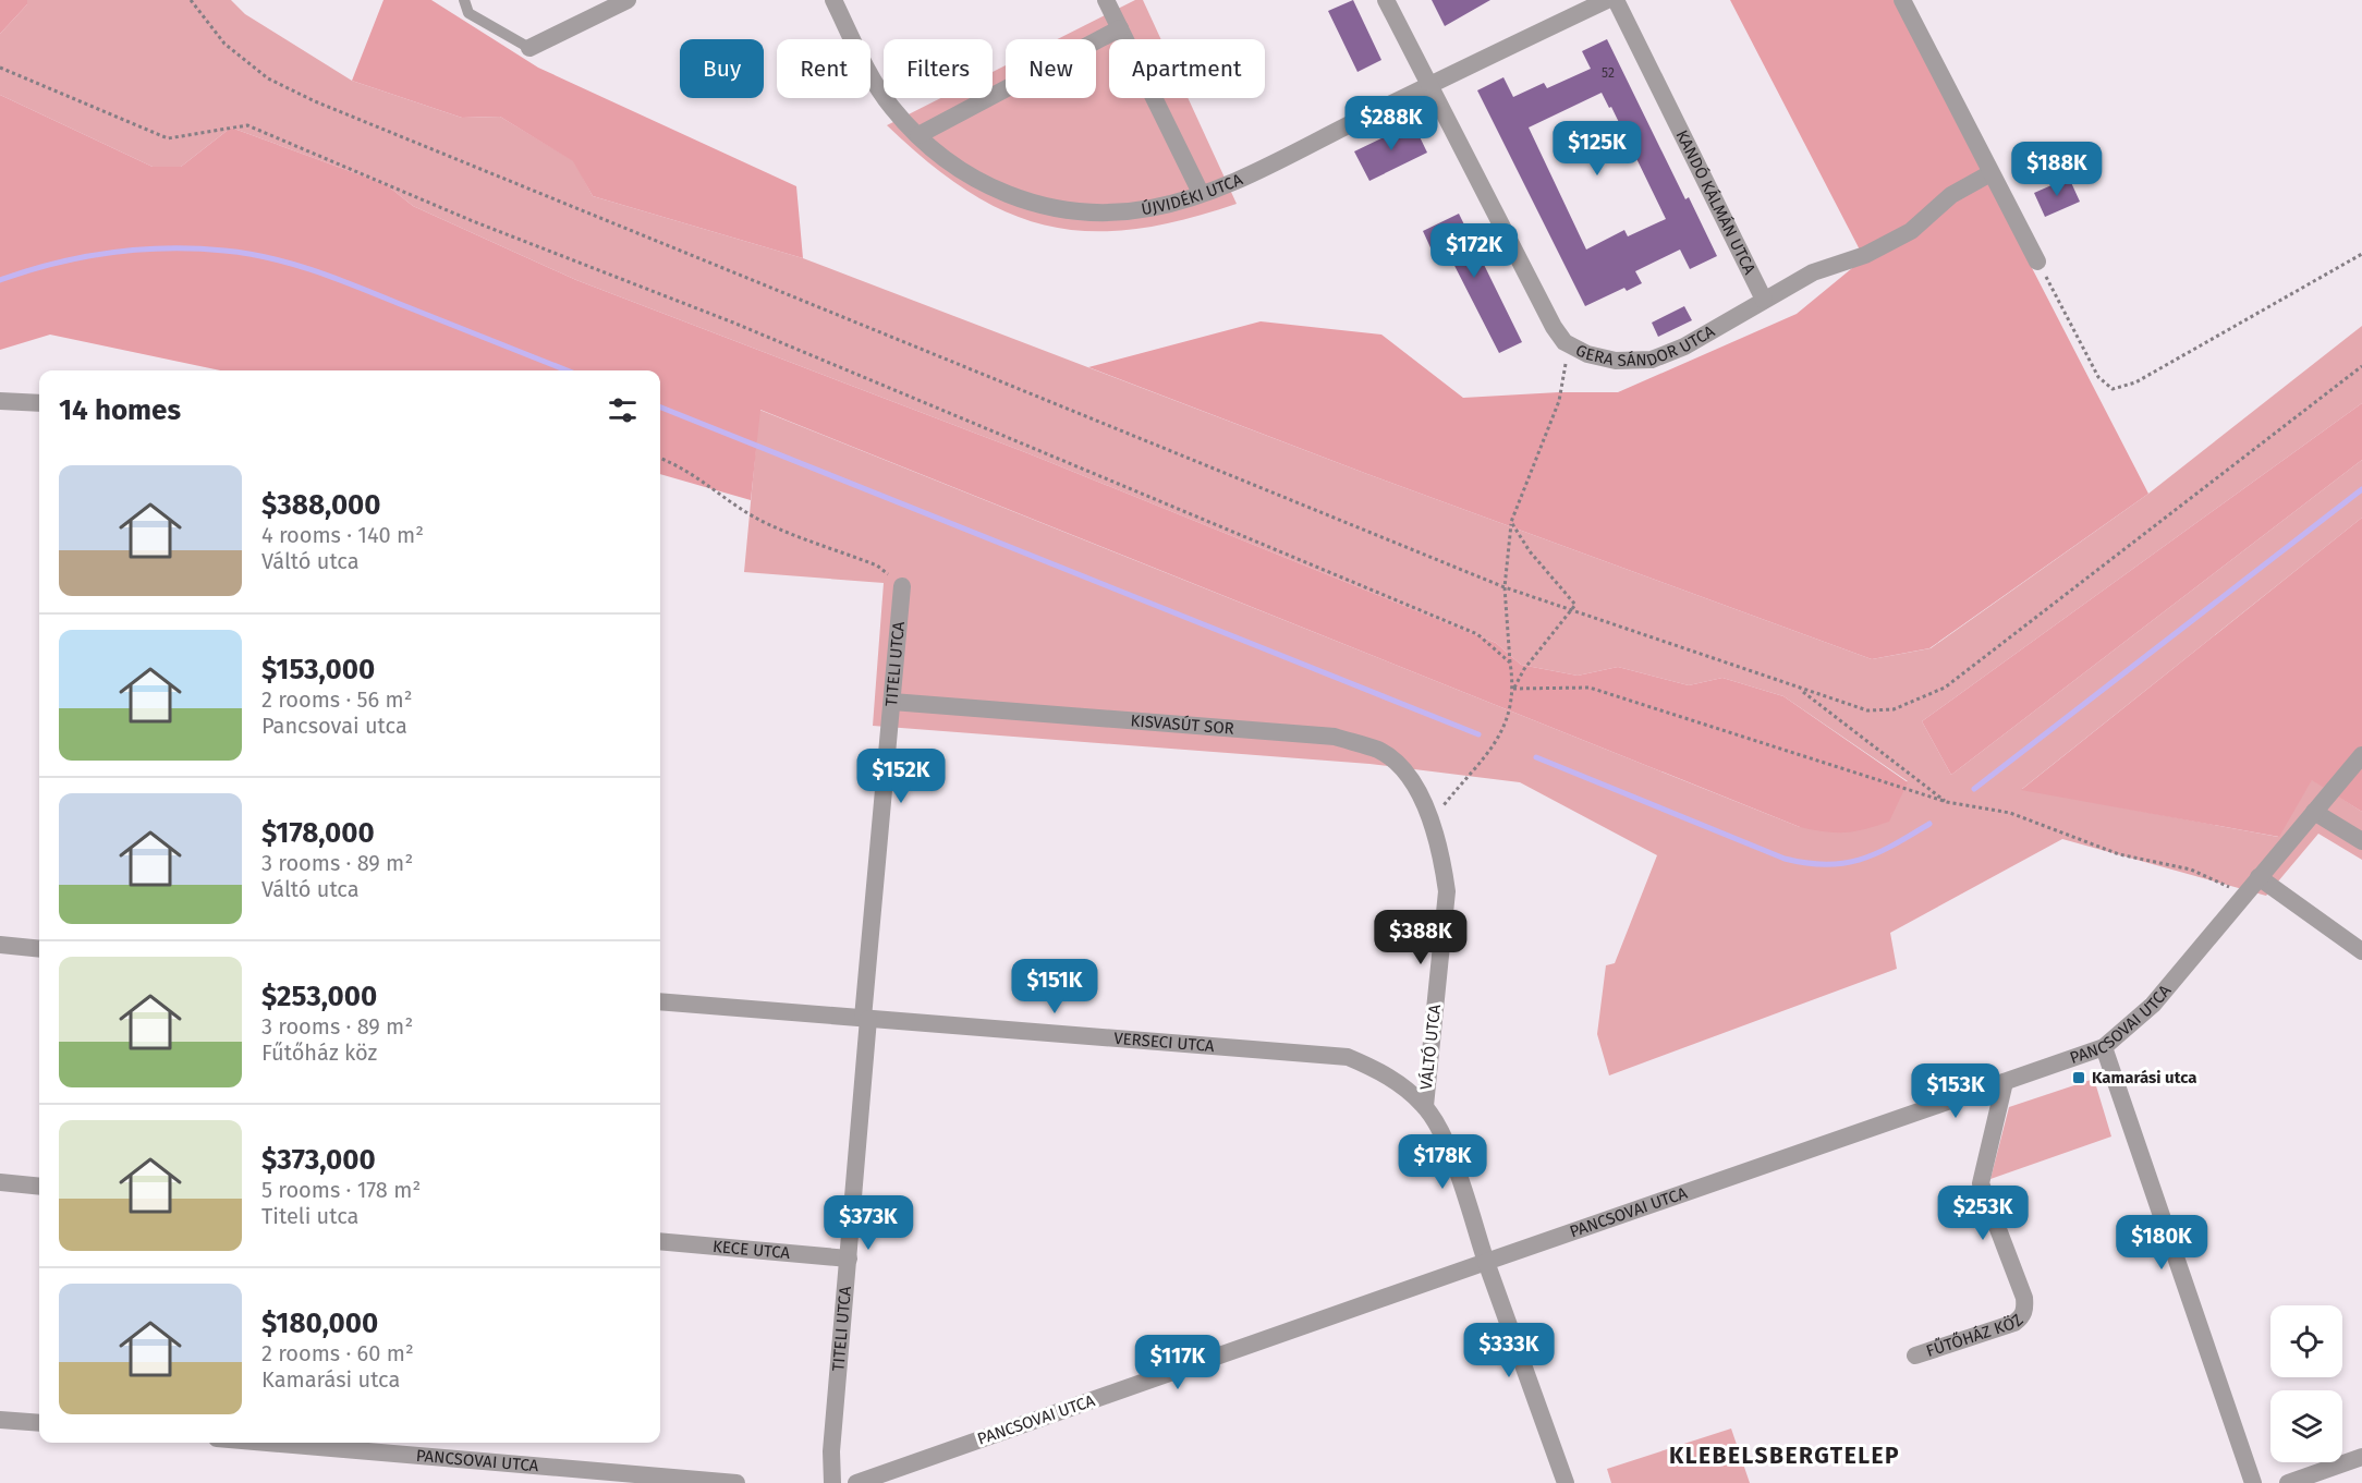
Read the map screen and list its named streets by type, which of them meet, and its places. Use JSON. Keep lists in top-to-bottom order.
{
  "streets": {
    "street": [
      "ÚJVIDÉKI UTCA",
      "KANDÓ KÁLMÁN UTCA",
      "GERA SÁNDOR UTCA",
      "TITELI UTCA",
      "KISVASÚT SOR",
      "PANCSOVAI UTCA",
      "VERSECI UTCA",
      "VÁLTÓ UTCA",
      "KECE UTCA",
      "FŰTŐHÁZ KÖZ"
    ]
  },
  "crossings": [
    ["ÚJVIDÉKI UTCA", "GERA SÁNDOR UTCA"],
    ["KANDÓ KÁLMÁN UTCA", "GERA SÁNDOR UTCA"],
    ["TITELI UTCA", "KISVASÚT SOR"],
    ["TITELI UTCA", "VERSECI UTCA"],
    ["TITELI UTCA", "KECE UTCA"],
    ["KISVASÚT SOR", "VÁLTÓ UTCA"],
    ["PANCSOVAI UTCA", "VÁLTÓ UTCA"],
    ["PANCSOVAI UTCA", "FŰTŐHÁZ KÖZ"],
    ["VERSECI UTCA", "VÁLTÓ UTCA"]
  ],
  "districts": ["KLEBELSBERGTELEP"],
  "places": {
    "transit": ["Kamarási utca"]
  },
  "house_numbers": ["52"],
  "page": {
    "chip": [
      "Buy",
      "Rent",
      "Filters",
      "New",
      "Apartment"
    ],
    "price": [
      "$288K",
      "$125K",
      "$188K",
      "$172K",
      "$152K",
      "$388K",
      "$151K",
      "$153K",
      "$178K",
      "$253K",
      "$373K",
      "$180K",
      "$333K",
      "$117K"
    ],
    "heading": "14 homes",
    "list": [
      {
        "name": "$388,000",
        "note": "4 rooms · 140 m² · Váltó utca"
      },
      {
        "name": "$153,000",
        "note": "2 rooms · 56 m² · Pancsovai utca"
      },
      {
        "name": "$178,000",
        "note": "3 rooms · 89 m² · Váltó utca"
      },
      {
        "name": "$253,000",
        "note": "3 rooms · 89 m² · Fűtőház köz"
      },
      {
        "name": "$373,000",
        "note": "5 rooms · 178 m² · Titeli utca"
      },
      {
        "name": "$180,000",
        "note": "2 rooms · 60 m² · Kamarási utca"
      }
    ]
  }
}
